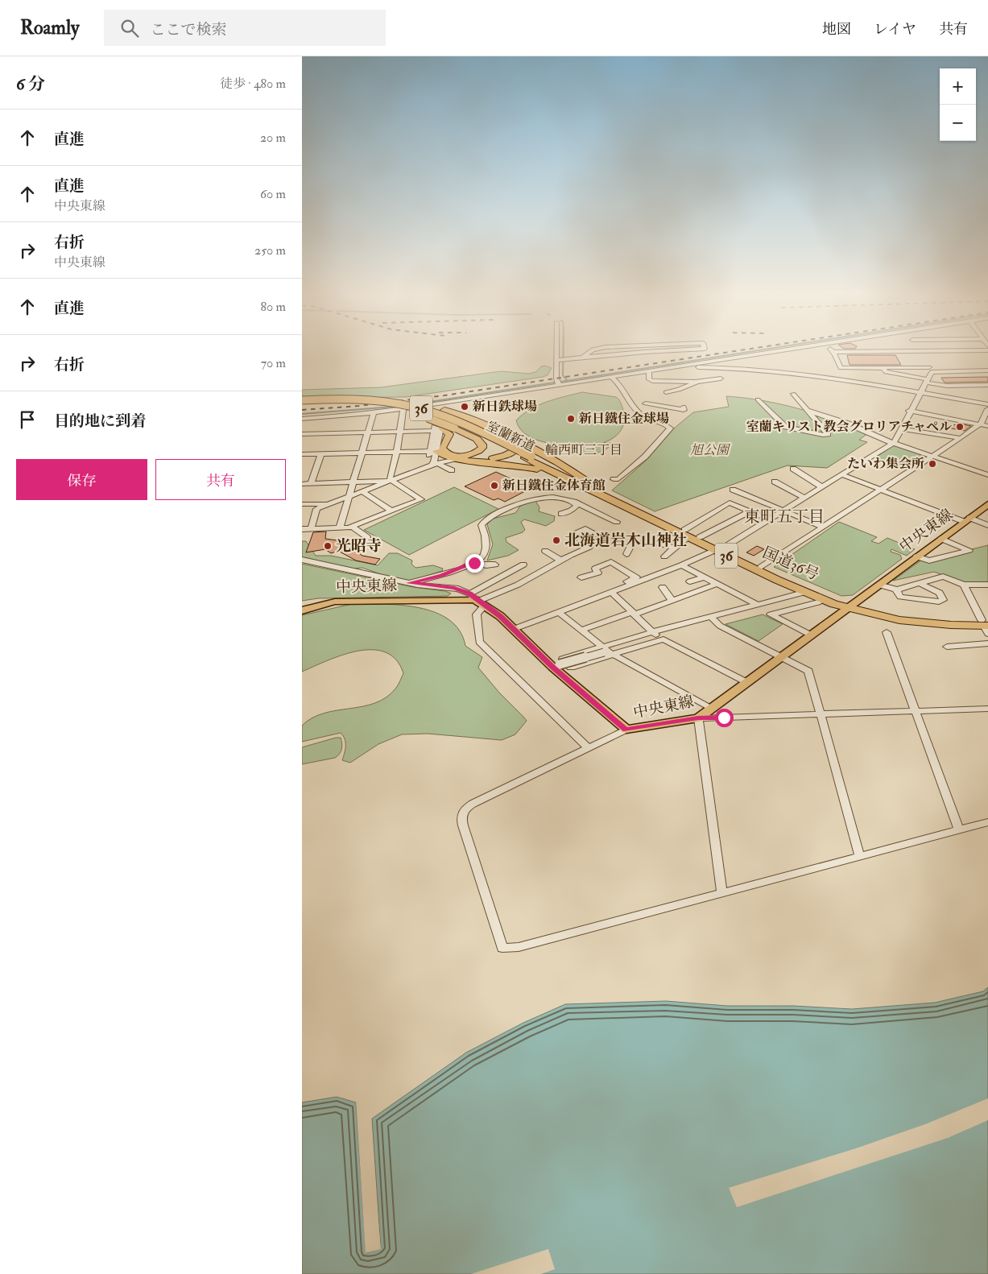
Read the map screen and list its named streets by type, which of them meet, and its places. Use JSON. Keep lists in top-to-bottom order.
{
  "streets": {
    "highway": ["36", "室蘭新道", "国道36号"],
    "main road": ["中央東線"]
  },
  "crossings": [
    ["室蘭新道", "国道36号"],
    ["中央東線", "国道36号"]
  ],
  "districts": ["輪西町三丁目", "東町五丁目"],
  "parks": ["旭公園"],
  "places": [
    "新日鉄球場",
    "新日鐵住金球場",
    "室蘭キリスト教会グロリアチャペル",
    "たいわ集会所",
    "新日鐵住金体育館",
    "北海道岩木山神社",
    "光昭寺"
  ],
  "page": {
    "header": "Roamly",
    "search": "ここで検索",
    "nav": ["地図", "レイヤ", "共有"],
    "heading": ["6 分", "徒歩 · 480 m"],
    "map_buttons": ["+", "−"],
    "list": [
      ["直進", "20 m"],
      ["直進", "中央東線", "60 m"],
      ["右折", "中央東線", "250 m"],
      ["直進", "80 m"],
      ["右折", "70 m"],
      "目的地に到着"
    ],
    "buttons": ["保存", "共有"]
  }
}
